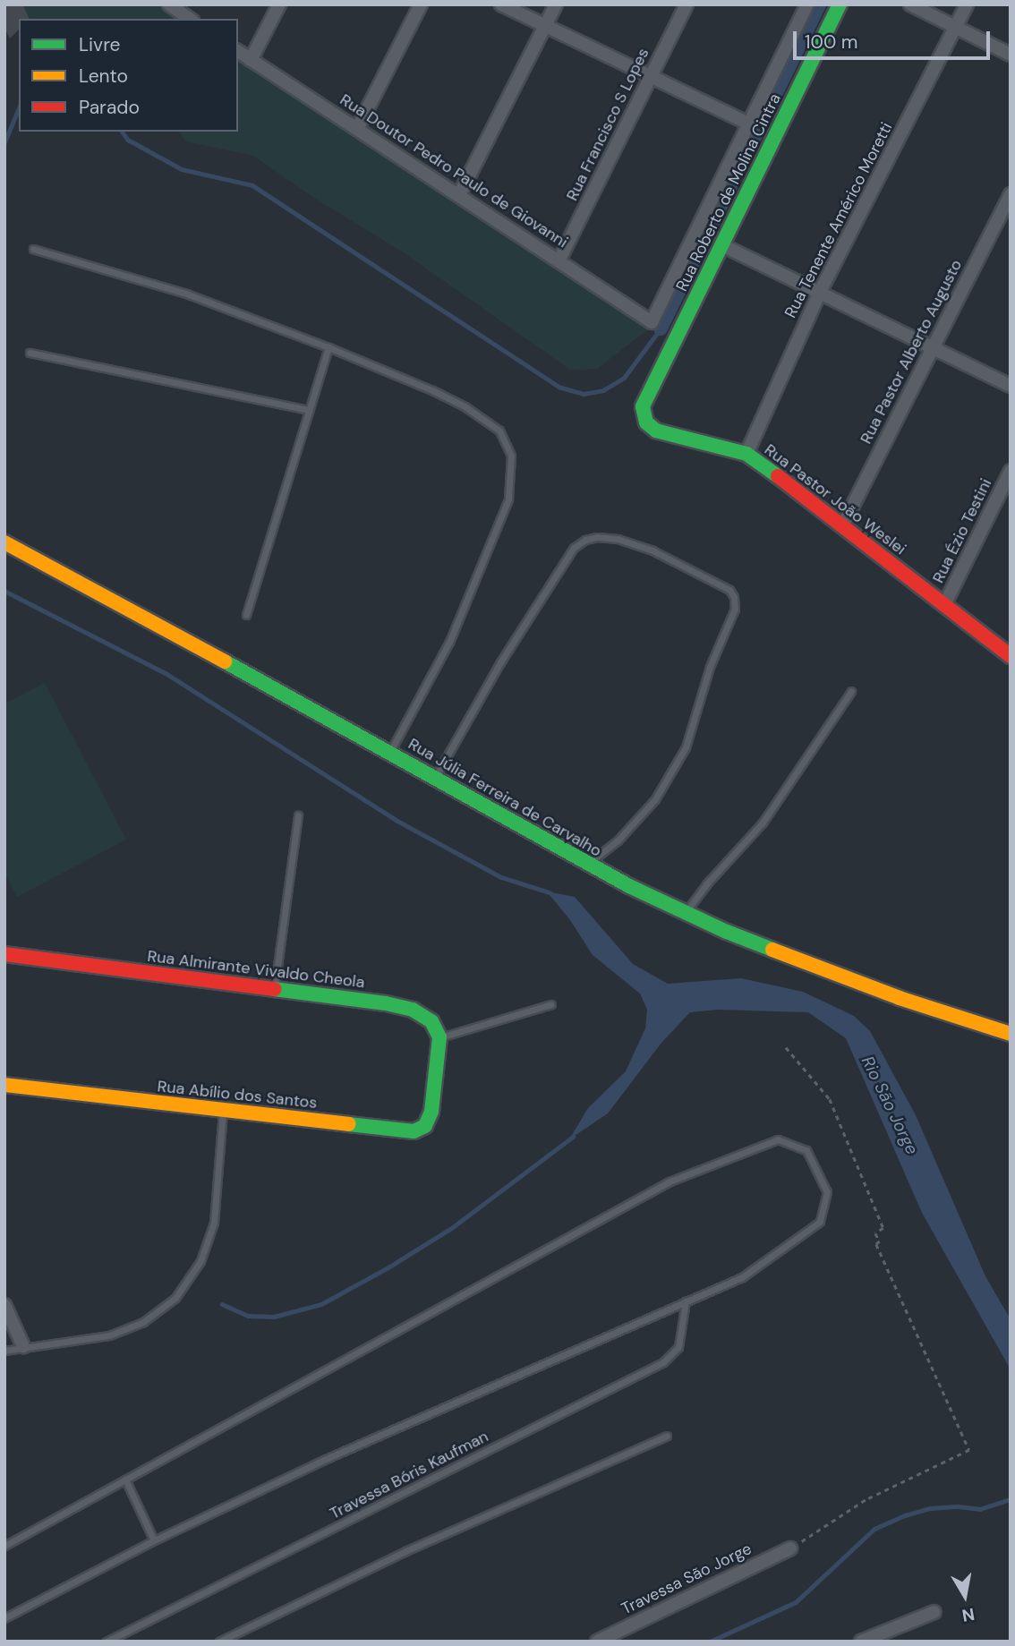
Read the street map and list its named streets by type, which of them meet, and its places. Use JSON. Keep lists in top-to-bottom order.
{
  "streets": {
    "street": [
      "Rua Francisco S Lopes",
      "Rua Doutor Pedro Paulo de Giovanni",
      "Rua Roberto de Molina Cintra",
      "Rua Tenente Américo Moretti",
      "Rua Pastor Alberto Augusto",
      "Rua Pastor João Weslei",
      "Rua Ézio Testini",
      "Rua Júlia Ferreira de Carvalho",
      "Rua Almirante Vivaldo Cheola",
      "Rua Abílio dos Santos",
      "Travessa São Jorge"
    ],
    "lane": ["Travessa Bóris Kaufman"]
  },
  "crossings": [
    ["Rua Francisco S Lopes", "Rua Doutor Pedro Paulo de Giovanni"],
    ["Rua Doutor Pedro Paulo de Giovanni", "Rua Roberto de Molina Cintra"],
    ["Rua Roberto de Molina Cintra", "Rua Pastor João Weslei"],
    ["Rua Tenente Américo Moretti", "Rua Pastor João Weslei"],
    ["Rua Pastor Alberto Augusto", "Rua Pastor João Weslei"],
    ["Rua Pastor João Weslei", "Rua Ézio Testini"],
    ["Rua Almirante Vivaldo Cheola", "Rua Abílio dos Santos"]
  ],
  "water": ["Rio São Jorge"],
  "legend": ["Livre", "Lento", "Parado"],
  "scale_bar": "100 m",
  "north": "bottom"
}
